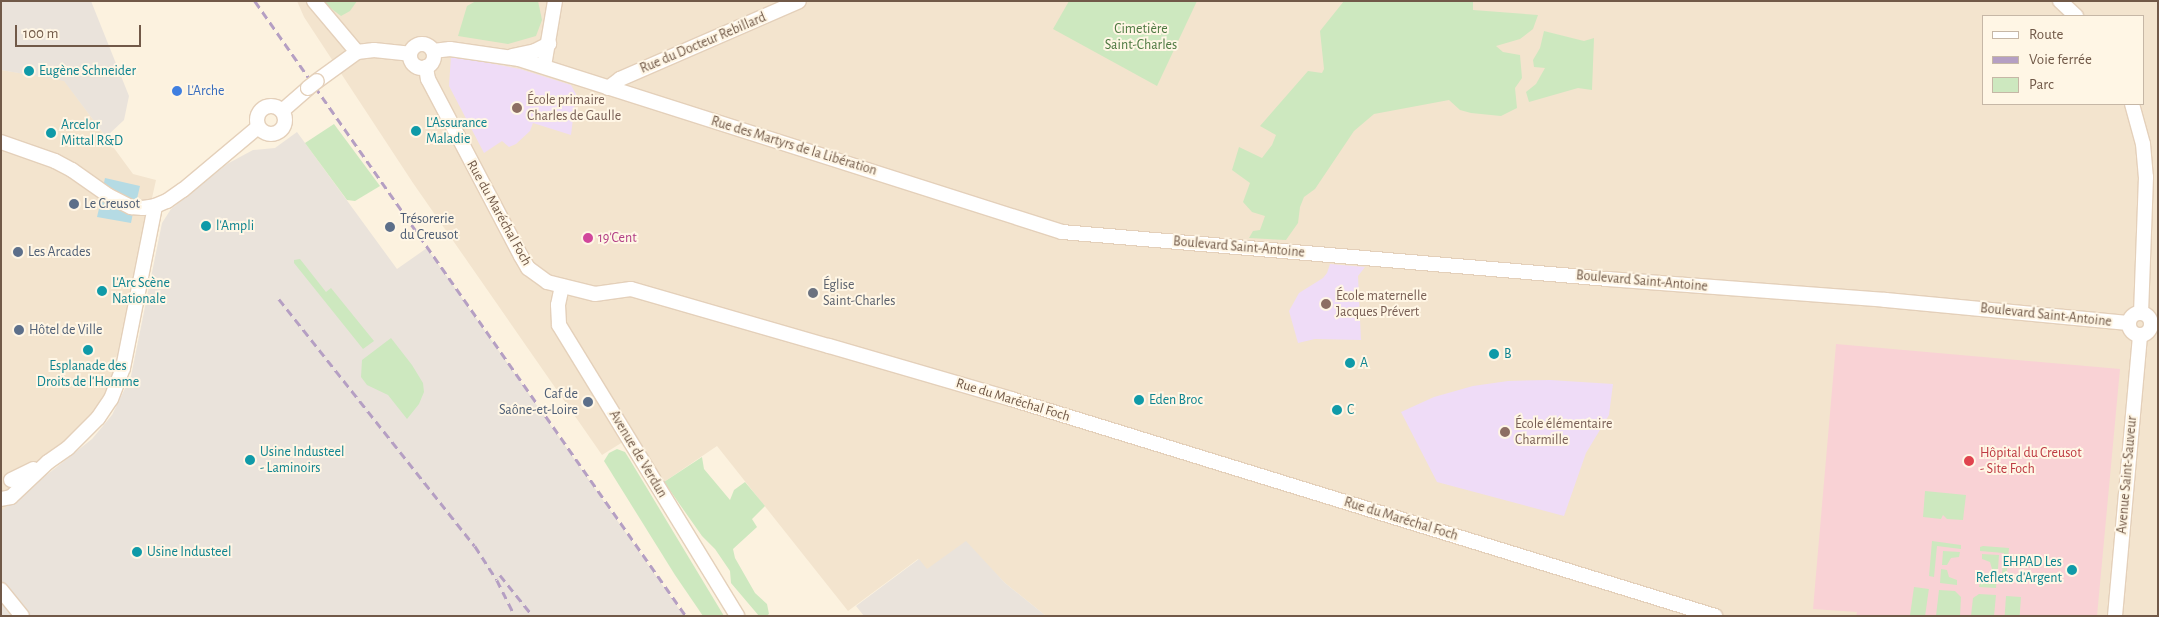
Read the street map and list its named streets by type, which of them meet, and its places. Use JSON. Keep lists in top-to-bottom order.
{
  "streets": {
    "main road": [
      "Rue du Docteur Rebillard",
      "Rue des Martyrs de la Libération",
      "Rue du Maréchal Foch",
      "Boulevard Saint-Antoine",
      "Avenue de Verdun",
      "Avenue Saint-Sauveur"
    ]
  },
  "crossings": [
    ["Rue du Docteur Rebillard", "Rue des Martyrs de la Libération"],
    ["Rue des Martyrs de la Libération", "Rue du Maréchal Foch"],
    ["Rue des Martyrs de la Libération", "Boulevard Saint-Antoine"],
    ["Rue du Maréchal Foch", "Avenue de Verdun"],
    ["Boulevard Saint-Antoine", "Avenue Saint-Sauveur"]
  ],
  "parks": ["Cimetière Saint-Charles"],
  "places": [
    "Eugène Schneider",
    "L'Arche",
    "École primaire Charles de Gaulle",
    "L'Assurance Maladie",
    "Arcelor Mittal R&D",
    "Le Creusot",
    "l'Ampli",
    "Trésorerie du Creusot",
    "19'Cent",
    "Les Arcades",
    "L'Arc Scène Nationale",
    "Église Saint-Charles",
    "École maternelle Jacques Prévert",
    "Hôtel de Ville",
    "Esplanade des Droits de l'Homme",
    "B",
    "A",
    "Eden Broc",
    "Caf de Saône-et-Loire",
    "C",
    "École élémentaire Charmille",
    "Usine Industeel - Laminoirs",
    "Hôpital du Creusot - Site Foch",
    "Usine Industeel",
    "EHPAD Les Reflets d'Argent"
  ],
  "legend": ["Route", "Voie ferrée", "Parc"],
  "scale_bar": "100 m"
}
